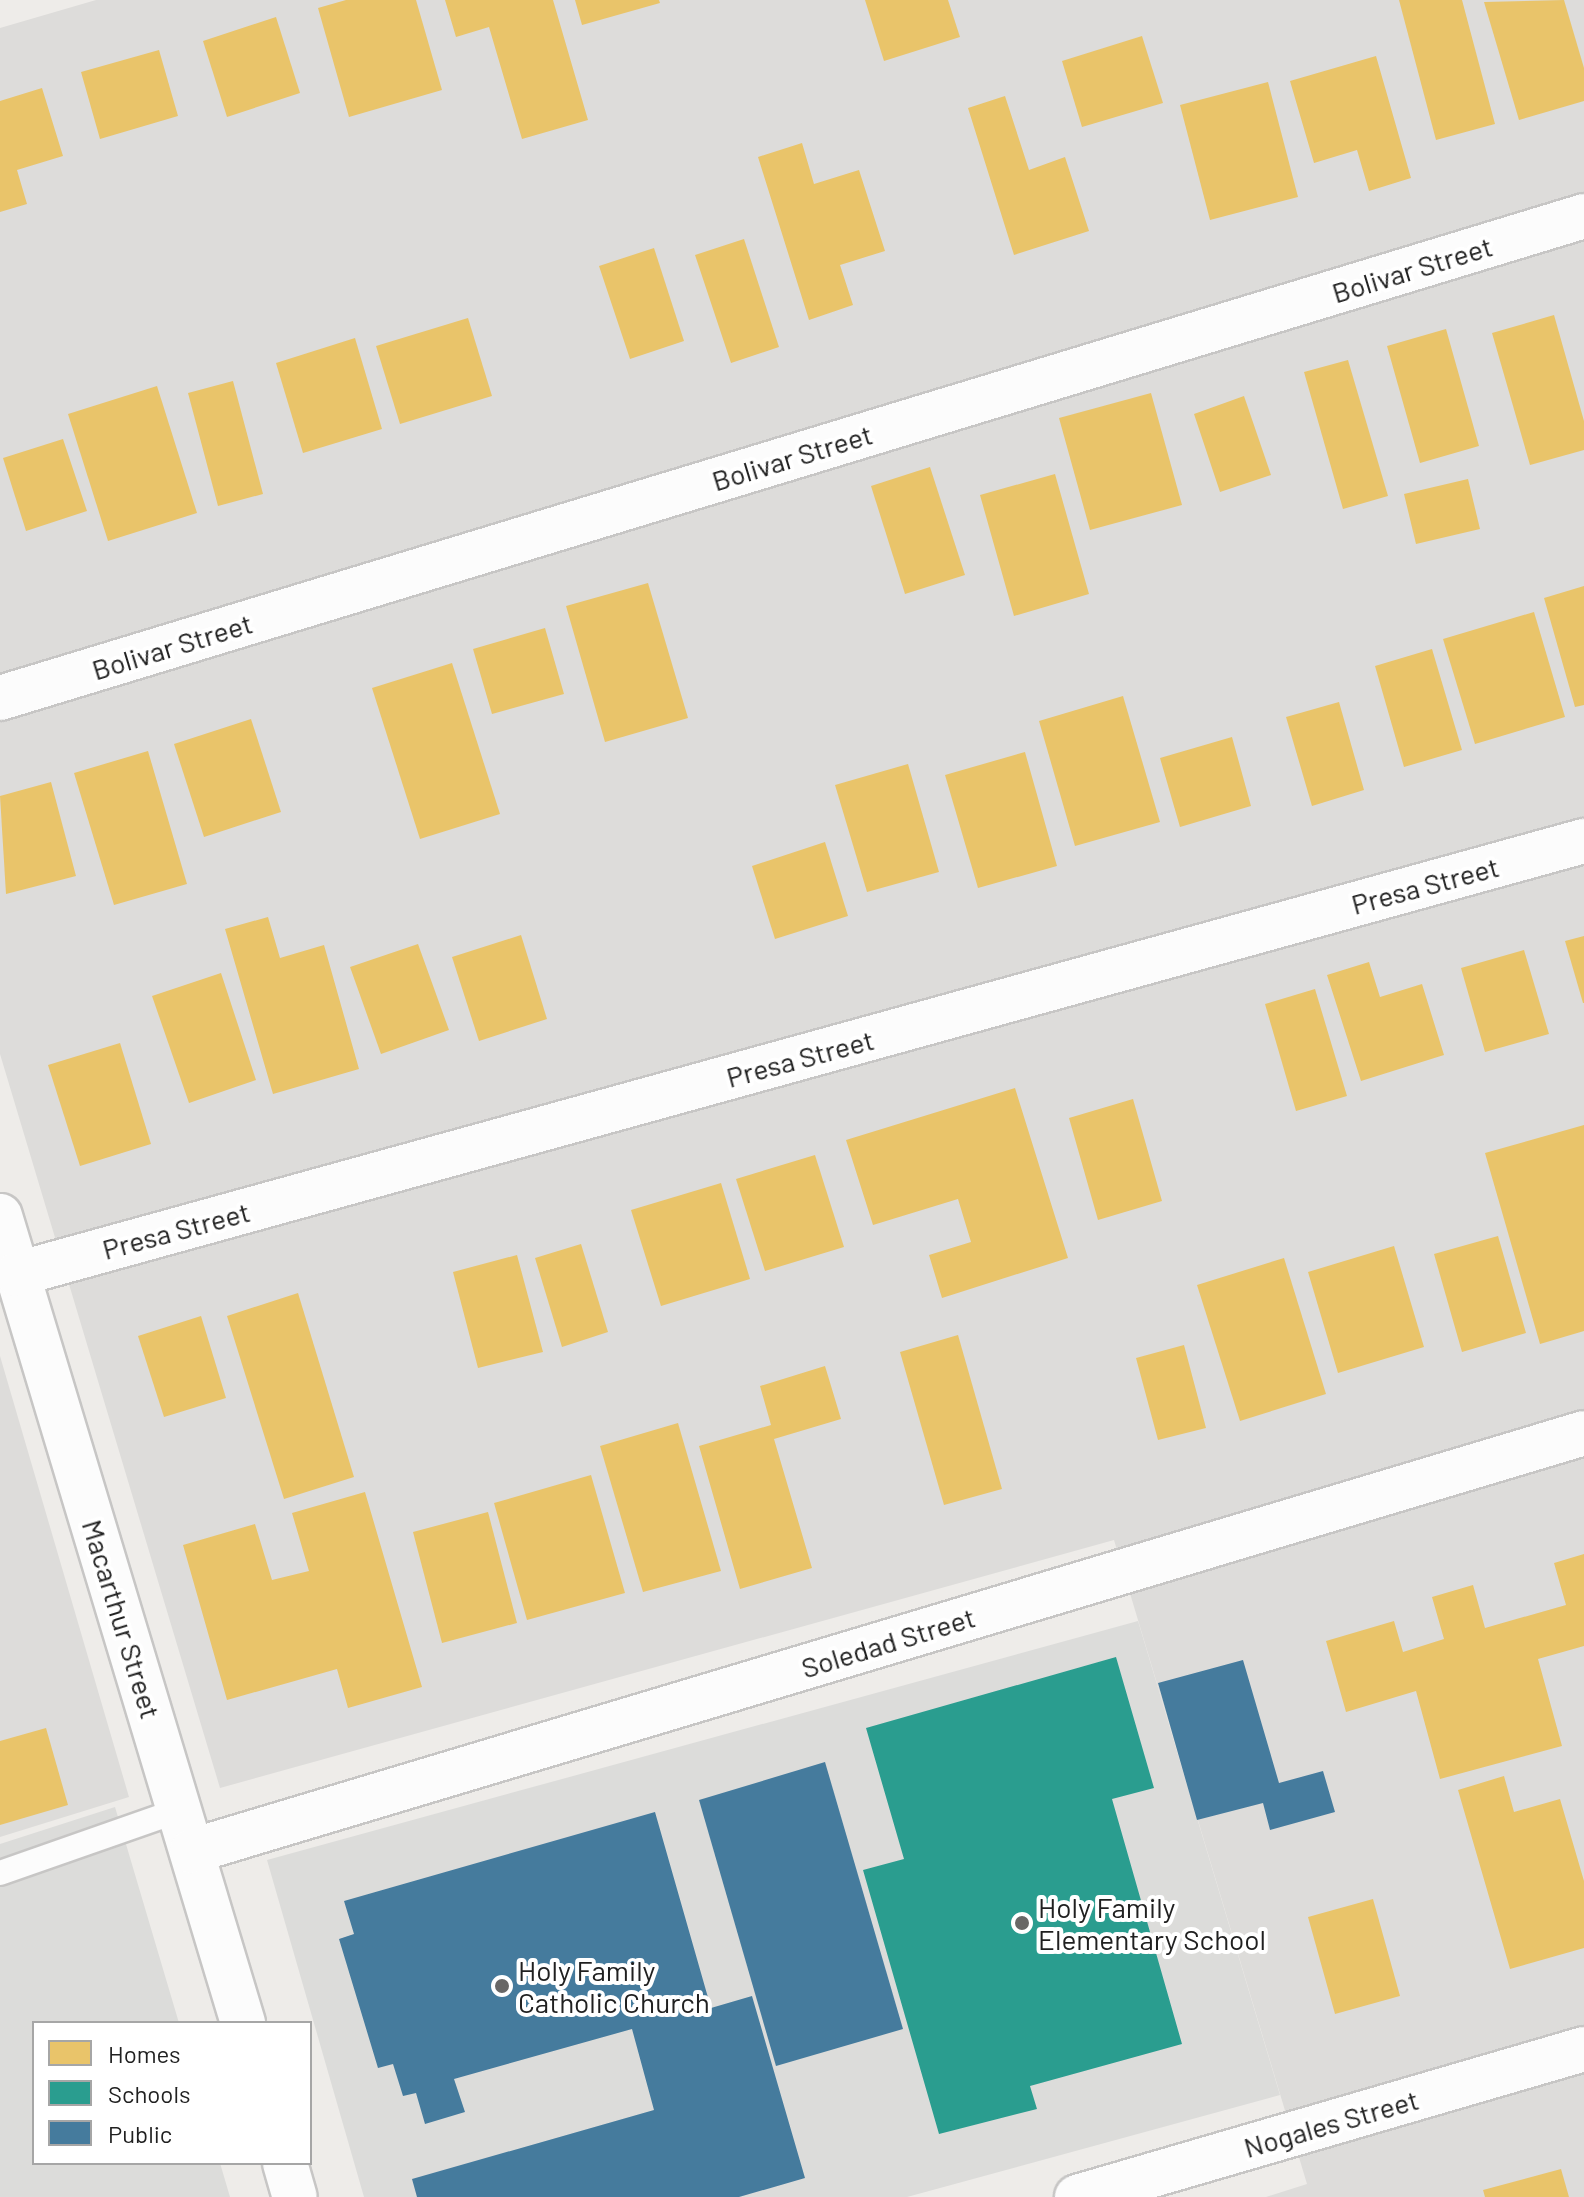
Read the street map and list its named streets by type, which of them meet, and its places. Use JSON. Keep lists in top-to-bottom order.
{
  "streets": {
    "street": [
      "Bolivar Street",
      "Presa Street",
      "Macarthur Street",
      "Soledad Street",
      "Nogales Street"
    ]
  },
  "crossings": [
    ["Presa Street", "Macarthur Street"],
    ["Macarthur Street", "Soledad Street"]
  ],
  "places": ["Holy Family Elementary School", "Holy Family Catholic Church"],
  "legend": ["Homes", "Schools", "Public"]
}
